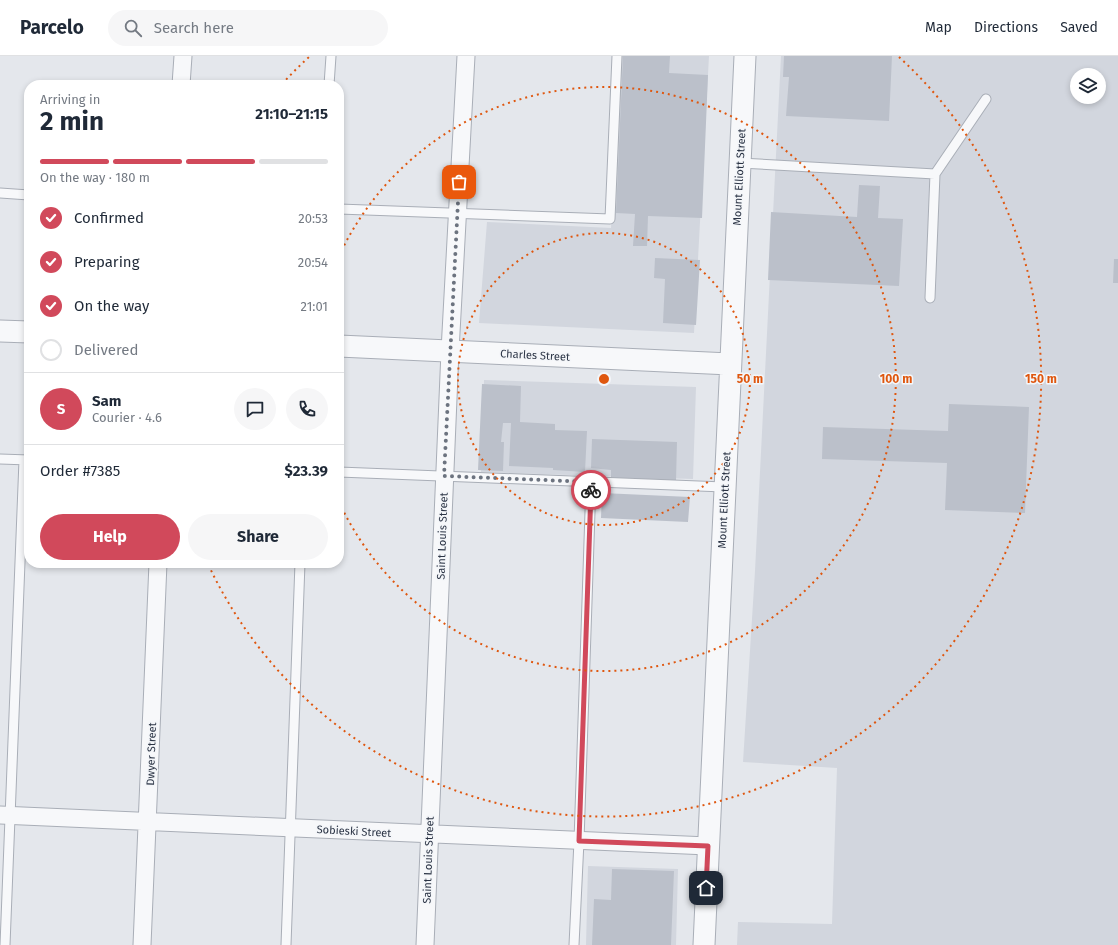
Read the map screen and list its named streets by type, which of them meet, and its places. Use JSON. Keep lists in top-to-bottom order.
{
  "streets": {
    "street": [
      "Mount Elliott Street",
      "Charles Street",
      "Saint Louis Street",
      "Dwyer Street",
      "Sobieski Street"
    ]
  },
  "crossings": [
    ["Mount Elliott Street", "Charles Street"],
    ["Mount Elliott Street", "Sobieski Street"],
    ["Charles Street", "Saint Louis Street"],
    ["Saint Louis Street", "Sobieski Street"],
    ["Dwyer Street", "Sobieski Street"]
  ],
  "page": {
    "header": "Parcelo",
    "search": "Search here",
    "nav": ["Map", "Directions", "Saved"],
    "heading": ["2 min", "Arriving in", "21:10–21:15"],
    "panel": [
      "Sam",
      "Courier · 4.6",
      "Order #7385",
      "$23.39"
    ],
    "bar": "On the way · 180 m",
    "list": [
      ["Confirmed", "20:53"],
      ["Preparing", "20:54"],
      ["On the way", "21:01"],
      "Delivered"
    ],
    "round": "S",
    "buttons": ["Help", "Share"]
  },
  "rings": ["50 m", "100 m", "150 m"]
}
